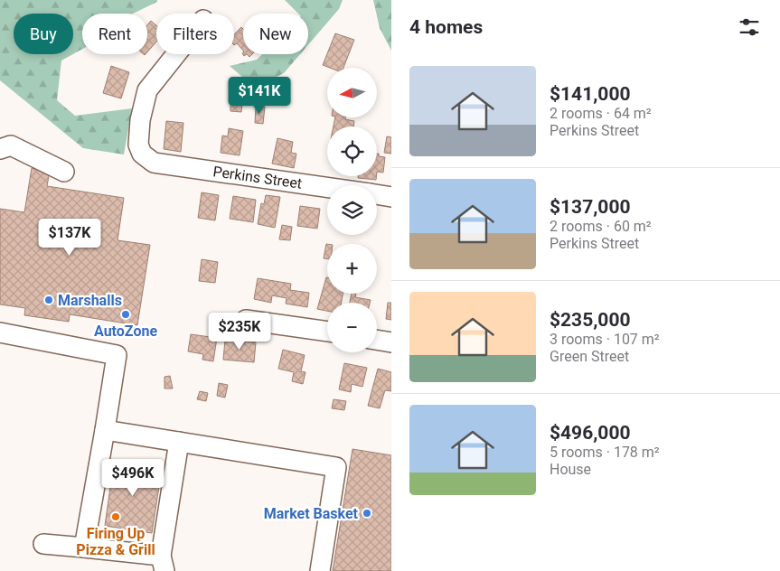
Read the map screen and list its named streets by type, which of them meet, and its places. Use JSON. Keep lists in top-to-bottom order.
{
  "streets": {
    "street": ["Perkins Street"]
  },
  "places": [
    "Marshalls",
    "AutoZone",
    "Market Basket",
    "Firing Up Pizza & Grill"
  ],
  "north": "left",
  "page": {
    "heading": "4 homes",
    "chip": [
      "Buy",
      "Rent",
      "Filters",
      "New"
    ],
    "list": [
      {
        "name": "$141,000",
        "note": "2 rooms · 64 m² · Perkins Street"
      },
      {
        "name": "$137,000",
        "note": "2 rooms · 60 m² · Perkins Street"
      },
      {
        "name": "$235,000",
        "note": "3 rooms · 107 m² · Green Street"
      },
      {
        "name": "$496,000",
        "note": "5 rooms · 178 m² · House"
      }
    ],
    "map_buttons": ["+", "−"],
    "price": [
      "$141K",
      "$137K",
      "$235K",
      "$496K"
    ]
  }
}
